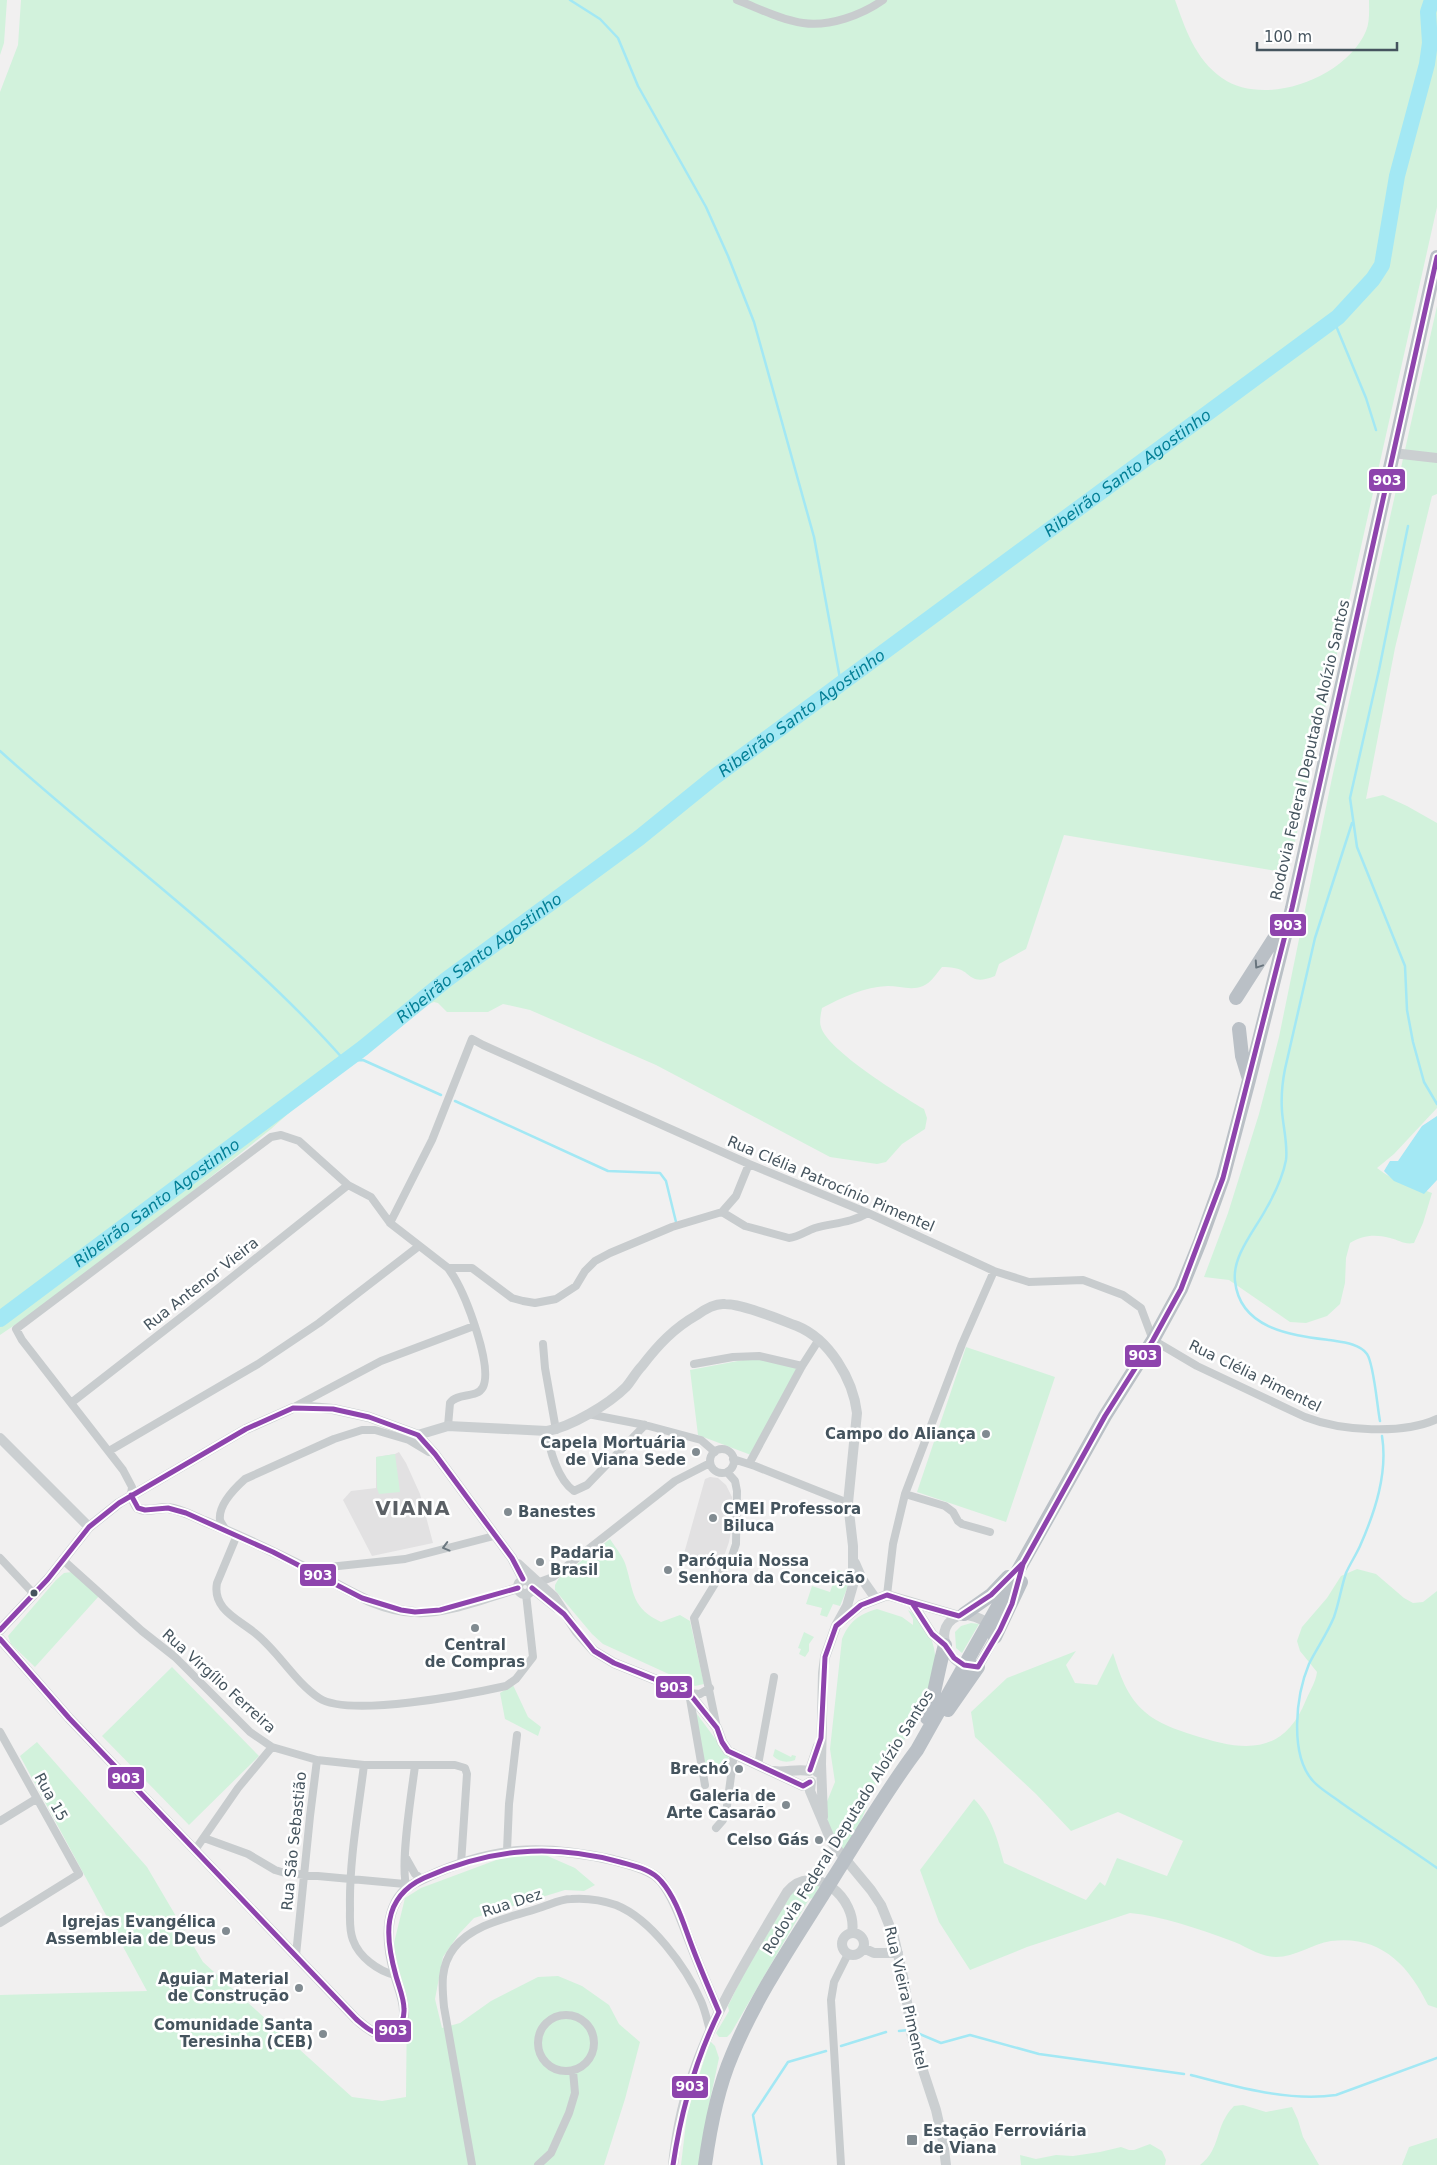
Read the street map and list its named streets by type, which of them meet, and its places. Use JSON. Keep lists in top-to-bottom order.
{
  "streets": {
    "highway": ["Rodovia Federal Deputado Aloízio Santos"],
    "street": [
      "Rua Clélia Patrocínio Pimentel",
      "Rua Antenor Vieira",
      "Rua Clélia Pimentel",
      "Rua Virgílio Ferreira",
      "Rua 15",
      "Rua São Sebastião",
      "Rua Dez",
      "Rua Vieira Pimentel"
    ]
  },
  "crossings": [
    ["Rodovia Federal Deputado Aloízio Santos", "Rua Clélia Patrocínio Pimentel"],
    ["Rodovia Federal Deputado Aloízio Santos", "Rua Clélia Pimentel"],
    ["Rua Clélia Patrocínio Pimentel", "Rua Clélia Pimentel"],
    ["Rua Virgílio Ferreira", "Rua São Sebastião"]
  ],
  "districts": ["VIANA"],
  "water": ["Ribeirão Santo Agostinho"],
  "places": {
    "other": [
      "Campo do Aliança",
      "Capela Mortuária de Viana Sede",
      "Banestes",
      "CMEI Professora Biluca",
      "Padaria Brasil",
      "Paróquia Nossa Senhora da Conceição",
      "Central de Compras",
      "Brechó",
      "Galeria de Arte Casarão",
      "Celso Gás",
      "Igrejas Evangélica Assembleia de Deus",
      "Aguiar Material de Construção",
      "Comunidade Santa Teresinha (CEB)"
    ],
    "transit": ["Estação Ferroviária de Viana"]
  },
  "lines": ["transit line 903"],
  "scale_bar": "100 m"
}
